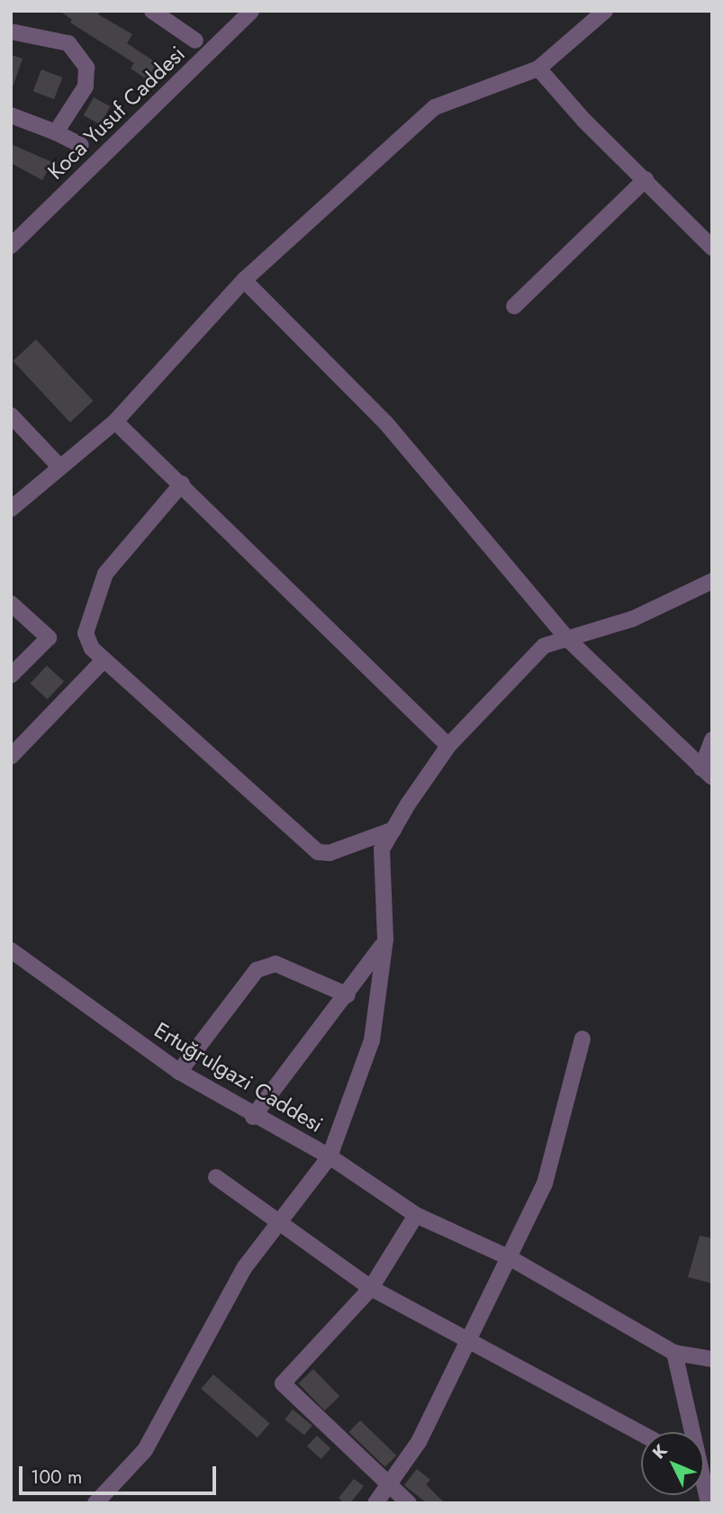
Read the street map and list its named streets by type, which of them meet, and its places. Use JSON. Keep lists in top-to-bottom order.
{
  "streets": {
    "street": ["Koca Yusuf Caddesi", "Ertuğrulgazi Caddesi"]
  },
  "scale_bar": "100 m",
  "north": "top left"
}
